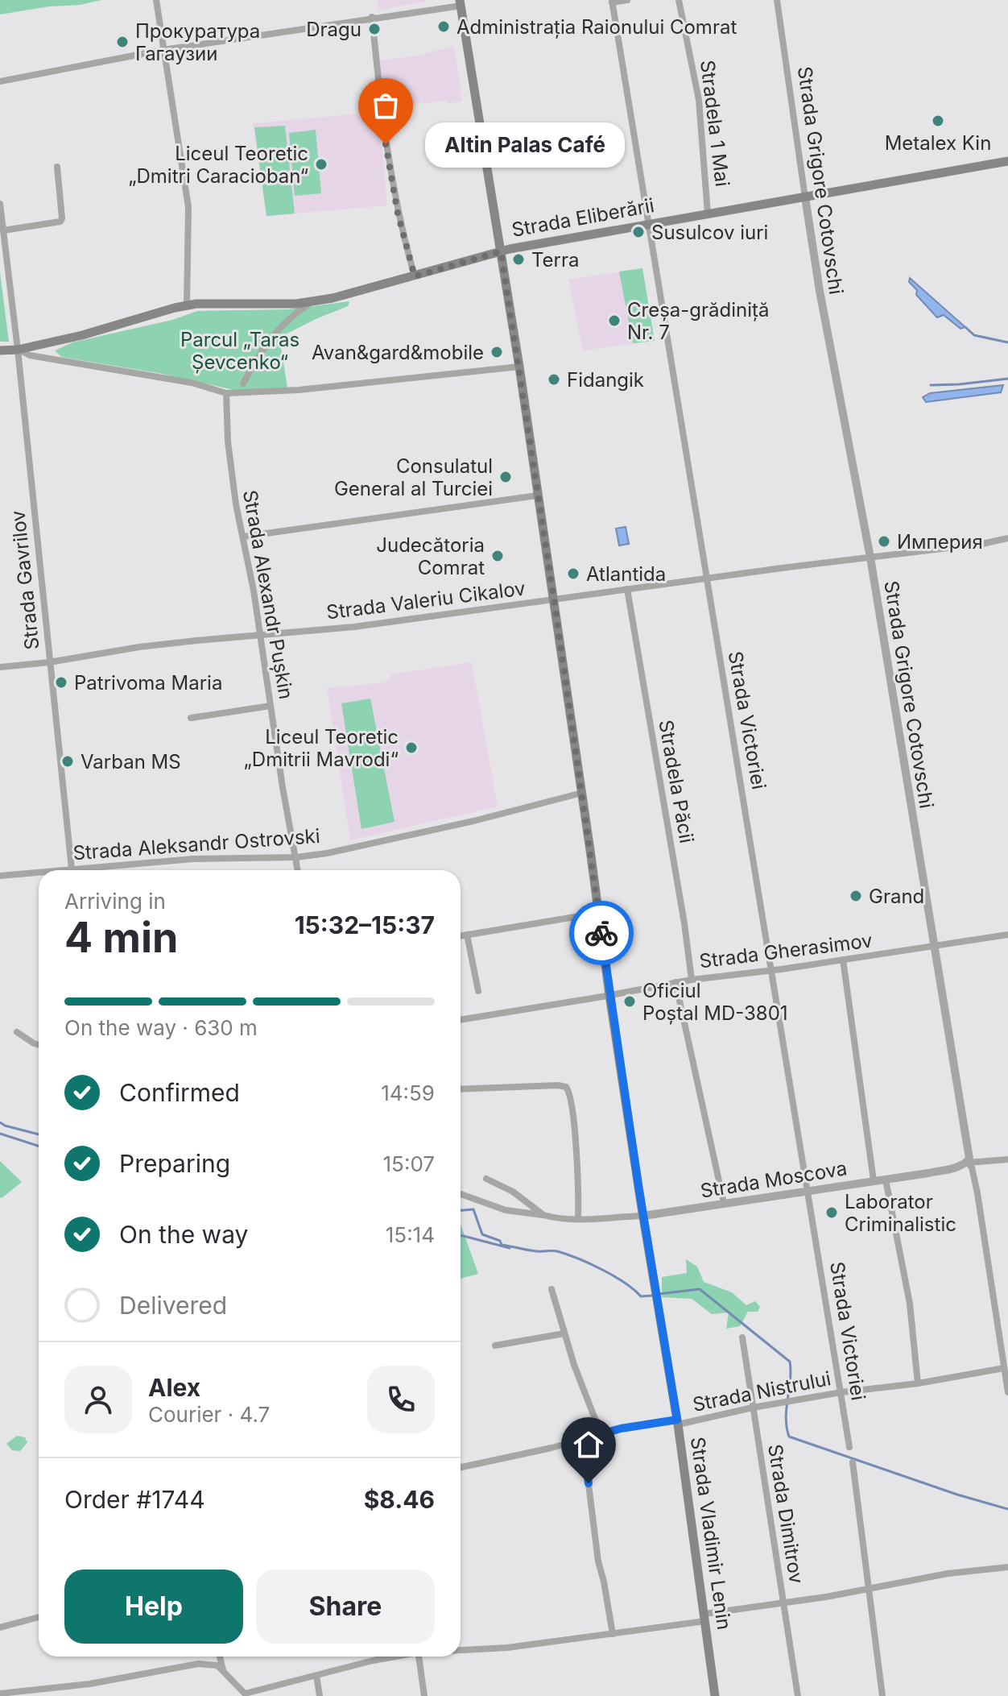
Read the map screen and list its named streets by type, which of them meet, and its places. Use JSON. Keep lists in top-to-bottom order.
{
  "streets": {
    "main road": ["Strada Eliberării", "Strada Vladimir Lenin"],
    "street": [
      "Stradela 1 Mai",
      "Strada Grigore Cotovschi",
      "Strada Gavrilov",
      "Strada Alexandr Pușkin",
      "Strada Valeriu Cikalov",
      "Strada Victoriei",
      "Stradela Păcii",
      "Strada Aleksandr Ostrovski",
      "Strada Gherasimov",
      "Strada Moscova",
      "Strada Nistrului",
      "Strada Dimitrov"
    ]
  },
  "crossings": [
    ["Stradela 1 Mai", "Strada Eliberării"],
    ["Strada Grigore Cotovschi", "Strada Eliberării"],
    ["Strada Grigore Cotovschi", "Strada Valeriu Cikalov"],
    ["Strada Grigore Cotovschi", "Strada Gherasimov"],
    ["Strada Grigore Cotovschi", "Strada Moscova"],
    ["Strada Grigore Cotovschi", "Strada Nistrului"],
    ["Strada Eliberării", "Strada Gavrilov"],
    ["Strada Eliberării", "Strada Victoriei"],
    ["Strada Eliberării", "Strada Vladimir Lenin"],
    ["Strada Gavrilov", "Strada Valeriu Cikalov"],
    ["Strada Gavrilov", "Strada Aleksandr Ostrovski"],
    ["Strada Alexandr Pușkin", "Strada Valeriu Cikalov"],
    ["Strada Alexandr Pușkin", "Strada Aleksandr Ostrovski"],
    ["Strada Valeriu Cikalov", "Strada Victoriei"],
    ["Strada Valeriu Cikalov", "Stradela Păcii"],
    ["Strada Valeriu Cikalov", "Strada Vladimir Lenin"],
    ["Strada Victoriei", "Strada Gherasimov"],
    ["Strada Victoriei", "Strada Moscova"],
    ["Strada Victoriei", "Strada Nistrului"],
    ["Stradela Păcii", "Strada Gherasimov"],
    ["Strada Aleksandr Ostrovski", "Strada Vladimir Lenin"],
    ["Strada Gherasimov", "Strada Vladimir Lenin"],
    ["Strada Moscova", "Strada Vladimir Lenin"],
    ["Strada Nistrului", "Strada Dimitrov"],
    ["Strada Nistrului", "Strada Vladimir Lenin"]
  ],
  "parks": ["Parcul „Taras Șevcenko“"],
  "places": [
    "Administrația Raionului Comrat",
    "Dragu",
    "Прокуратура Гагаузии",
    "Metalex Kin",
    "Altin Palas Café",
    "Liceul Teoretic „Dmitri Caracioban“",
    "Susulcov iuri",
    "Terra",
    "Creșa-grădiniță Nr. 7",
    "Avan&gard&mobile",
    "Fidangik",
    "Consulatul General al Turciei",
    "Империя",
    "Judecătoria Comrat",
    "Atlantida",
    "Patrivoma Maria",
    "Liceul Teoretic „Dmitrii Mavrodi“",
    "Varban MS",
    "Grand",
    "Oficiul Poștal MD-3801",
    "Laborator Criminalistic"
  ],
  "page": {
    "bubble": "Altin Palas Café",
    "heading": ["4 min", "Arriving in", "15:32–15:37"],
    "panel": [
      "Alex",
      "Courier · 4.7",
      "Order #1744",
      "$8.46"
    ],
    "bar": "On the way · 630 m",
    "list": [
      ["Confirmed", "14:59"],
      ["Preparing", "15:07"],
      ["On the way", "15:14"],
      "Delivered"
    ],
    "buttons": ["Help", "Share"]
  }
}
